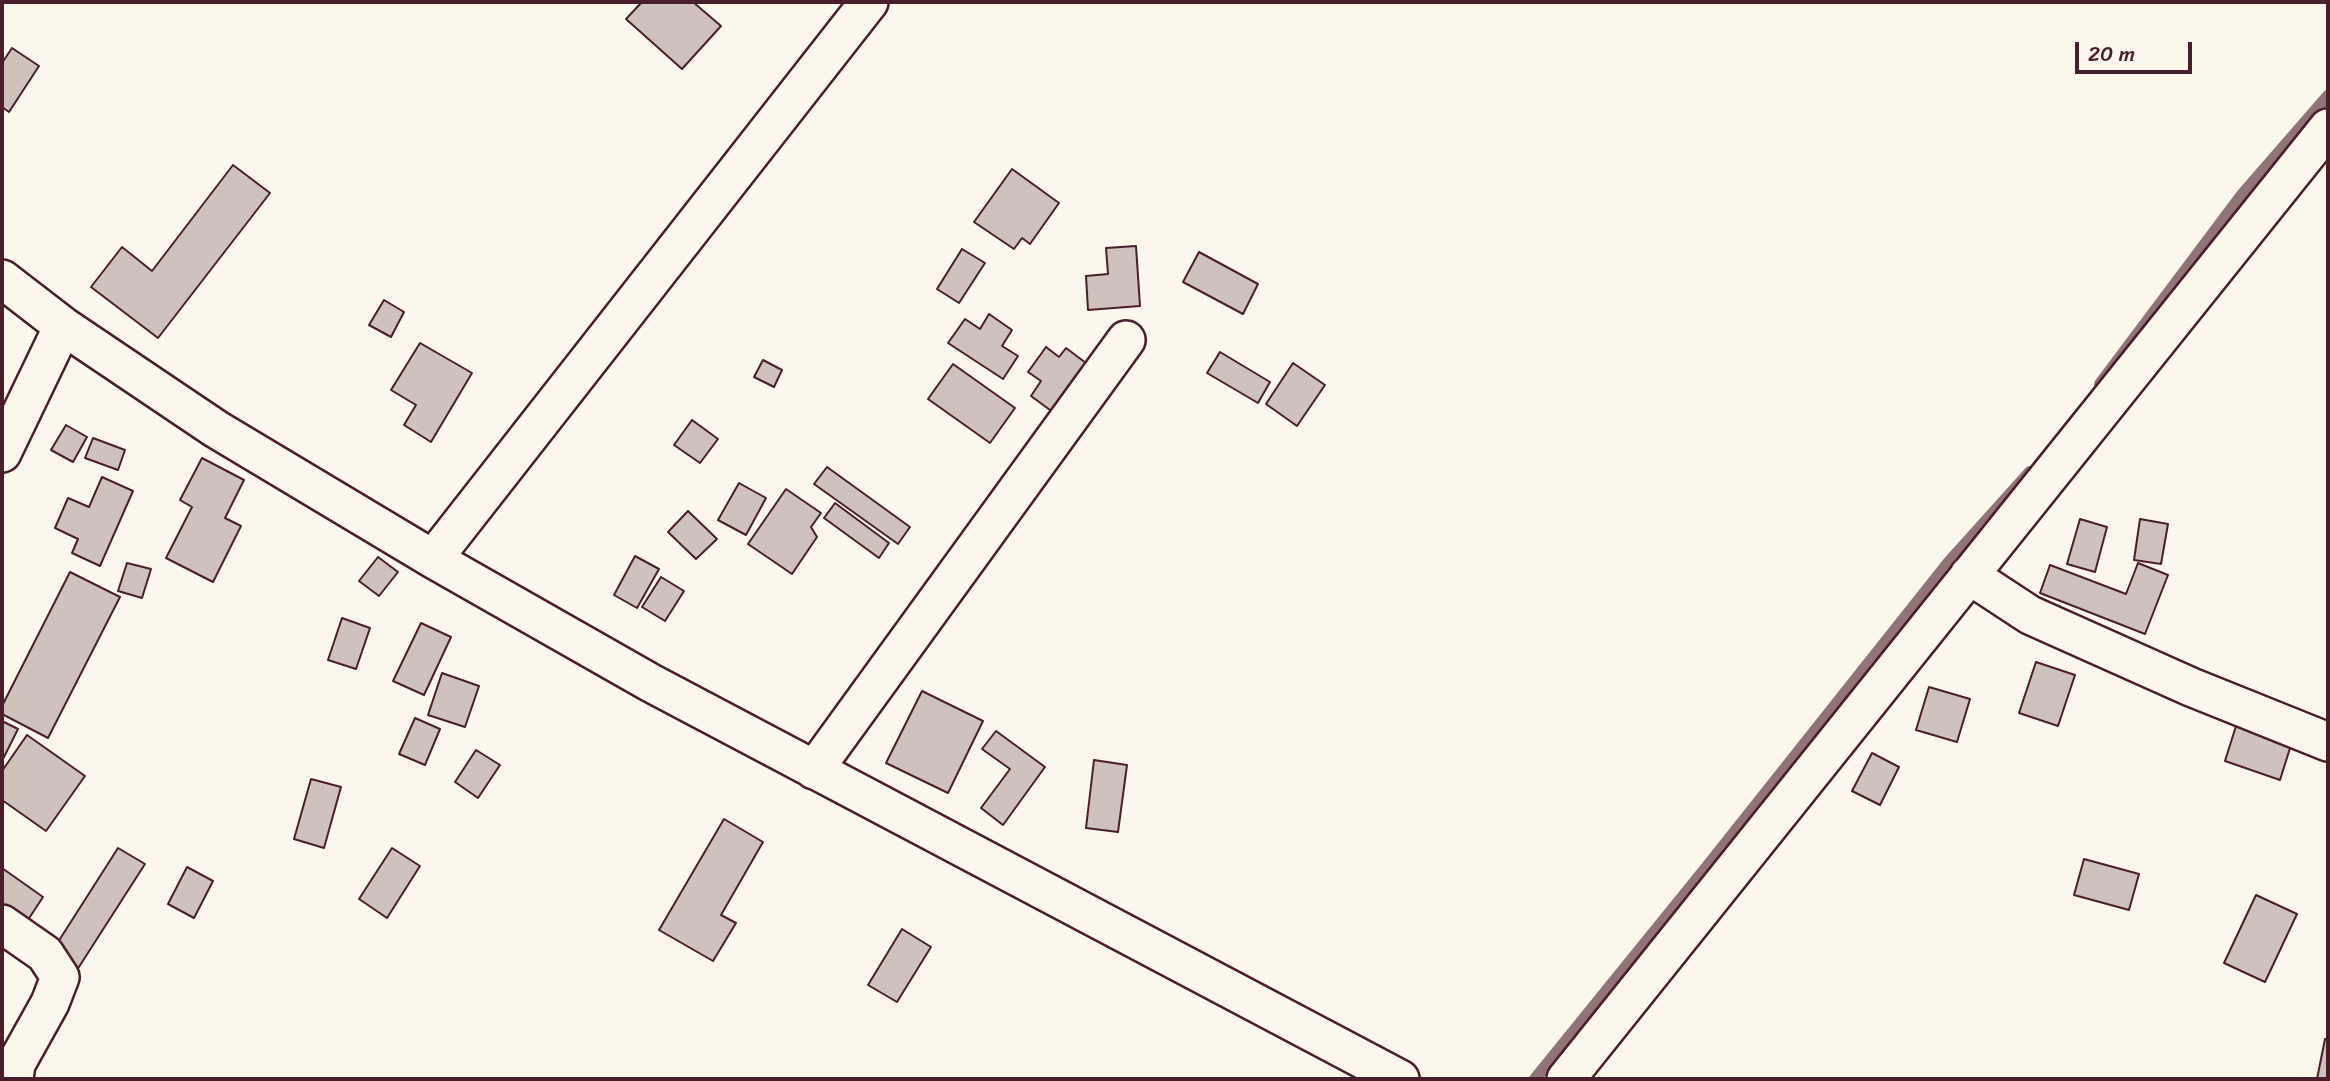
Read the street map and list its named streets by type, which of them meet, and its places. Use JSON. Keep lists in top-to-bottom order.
{
  "scale_bar": "20 m"
}
